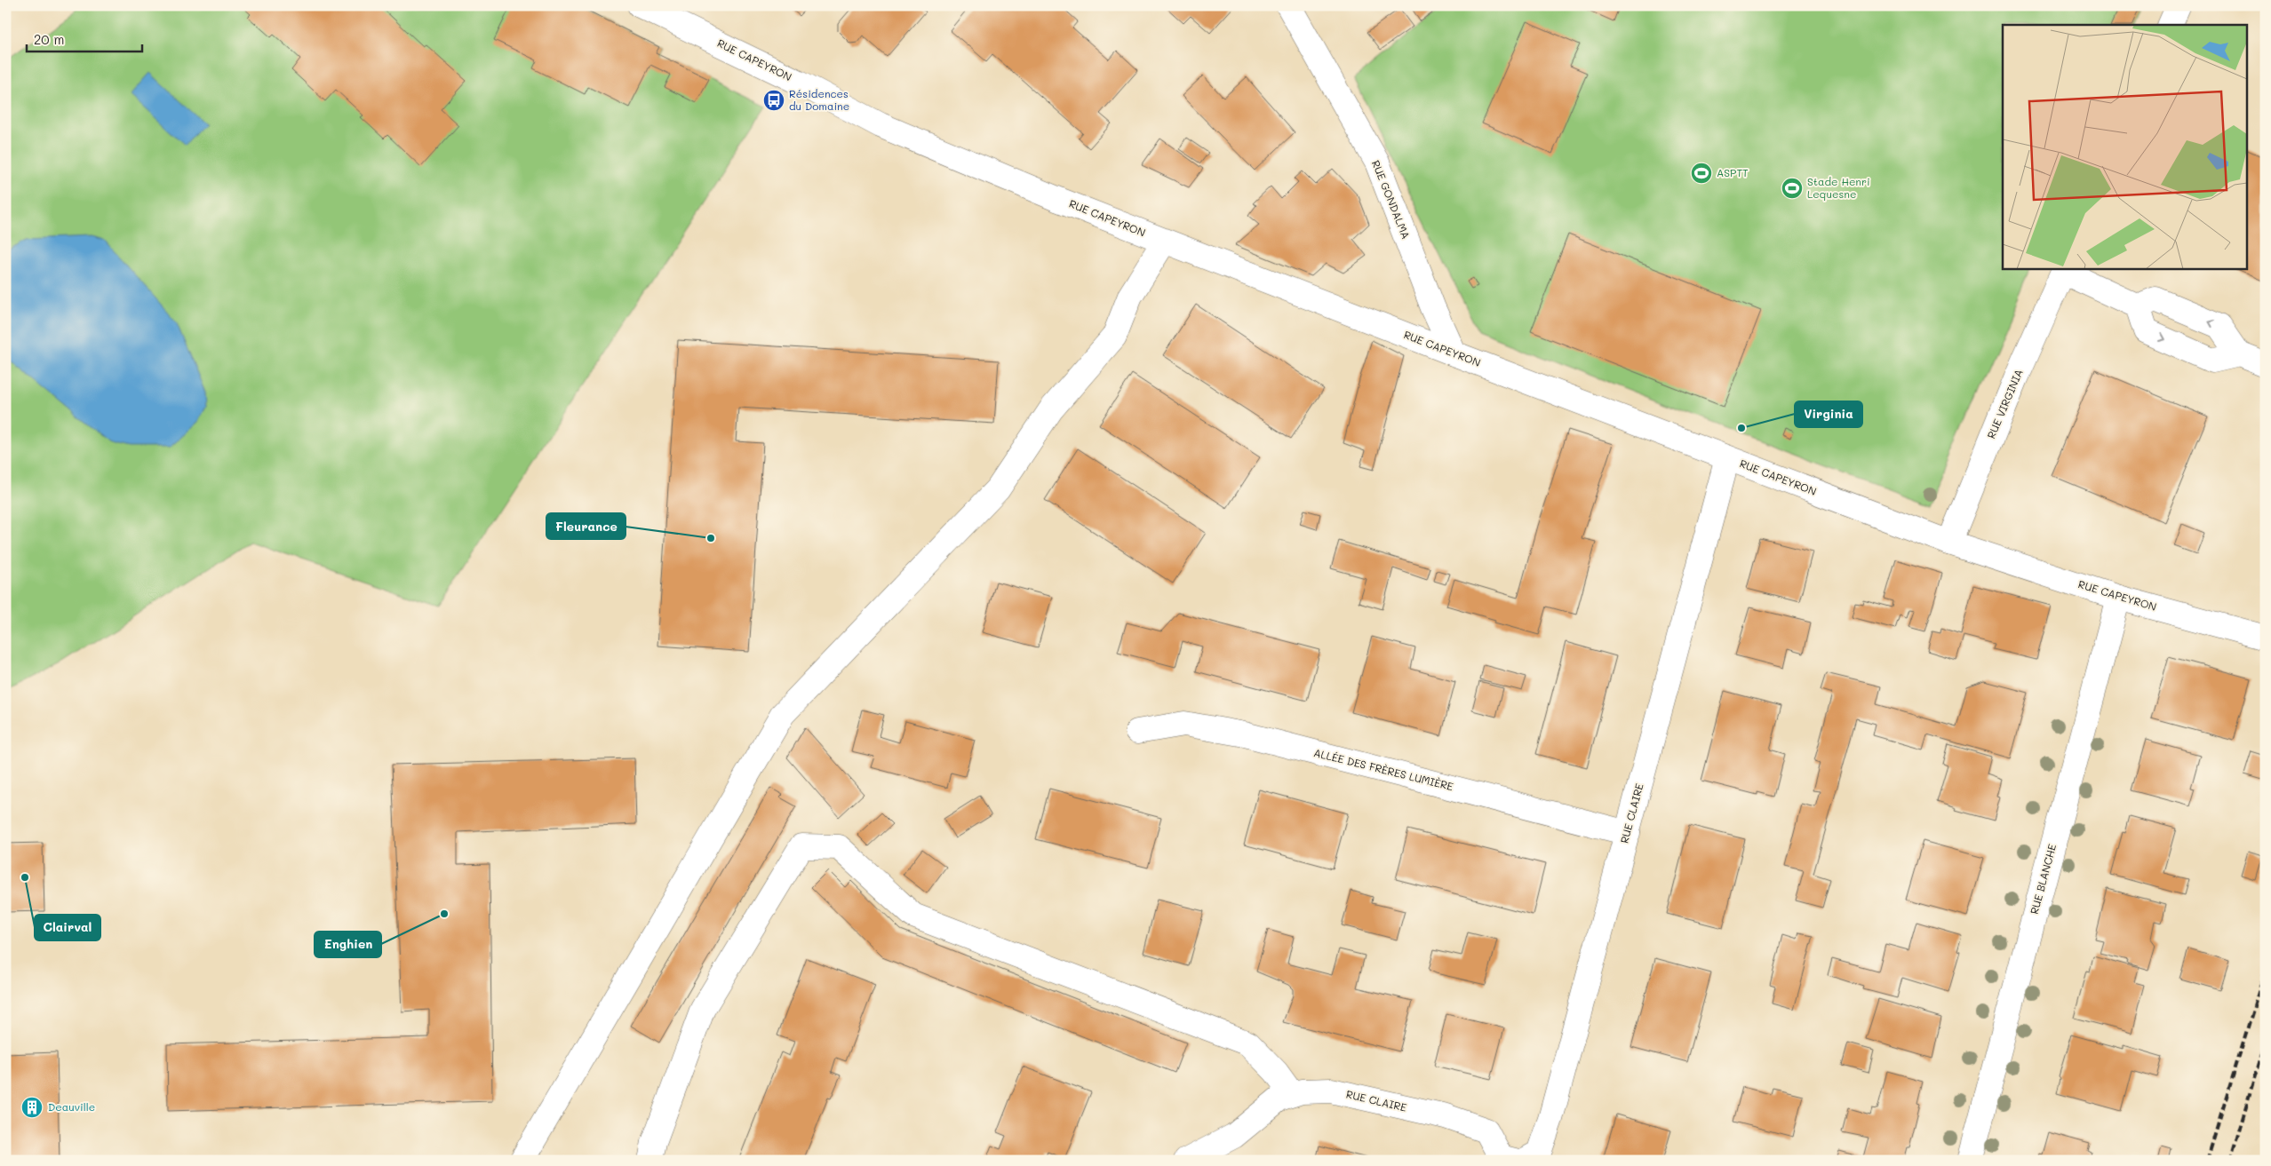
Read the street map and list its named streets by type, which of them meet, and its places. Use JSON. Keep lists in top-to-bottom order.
{
  "streets": {
    "street": [
      "RUE CAPEYRON",
      "RUE GONDALMA",
      "RUE VIRGINIA",
      "ALLÉE DES FRÈRES LUMIÈRE",
      "RUE CLAIRE",
      "RUE BLANCHE"
    ]
  },
  "crossings": [
    ["RUE CAPEYRON", "RUE GONDALMA"],
    ["RUE CAPEYRON", "RUE VIRGINIA"],
    ["RUE CAPEYRON", "RUE CLAIRE"],
    ["RUE CAPEYRON", "RUE BLANCHE"],
    ["ALLÉE DES FRÈRES LUMIÈRE", "RUE CLAIRE"]
  ],
  "places": {
    "bus stop": ["Résidences du Domaine"],
    "sports": ["ASPTT", "Stade Henri Lequesne"],
    "other": [
      "Virginia",
      "Fleurance",
      "Clairval",
      "Enghien"
    ],
    "building": ["Deauville"]
  },
  "scale_bar": "20 m"
}
